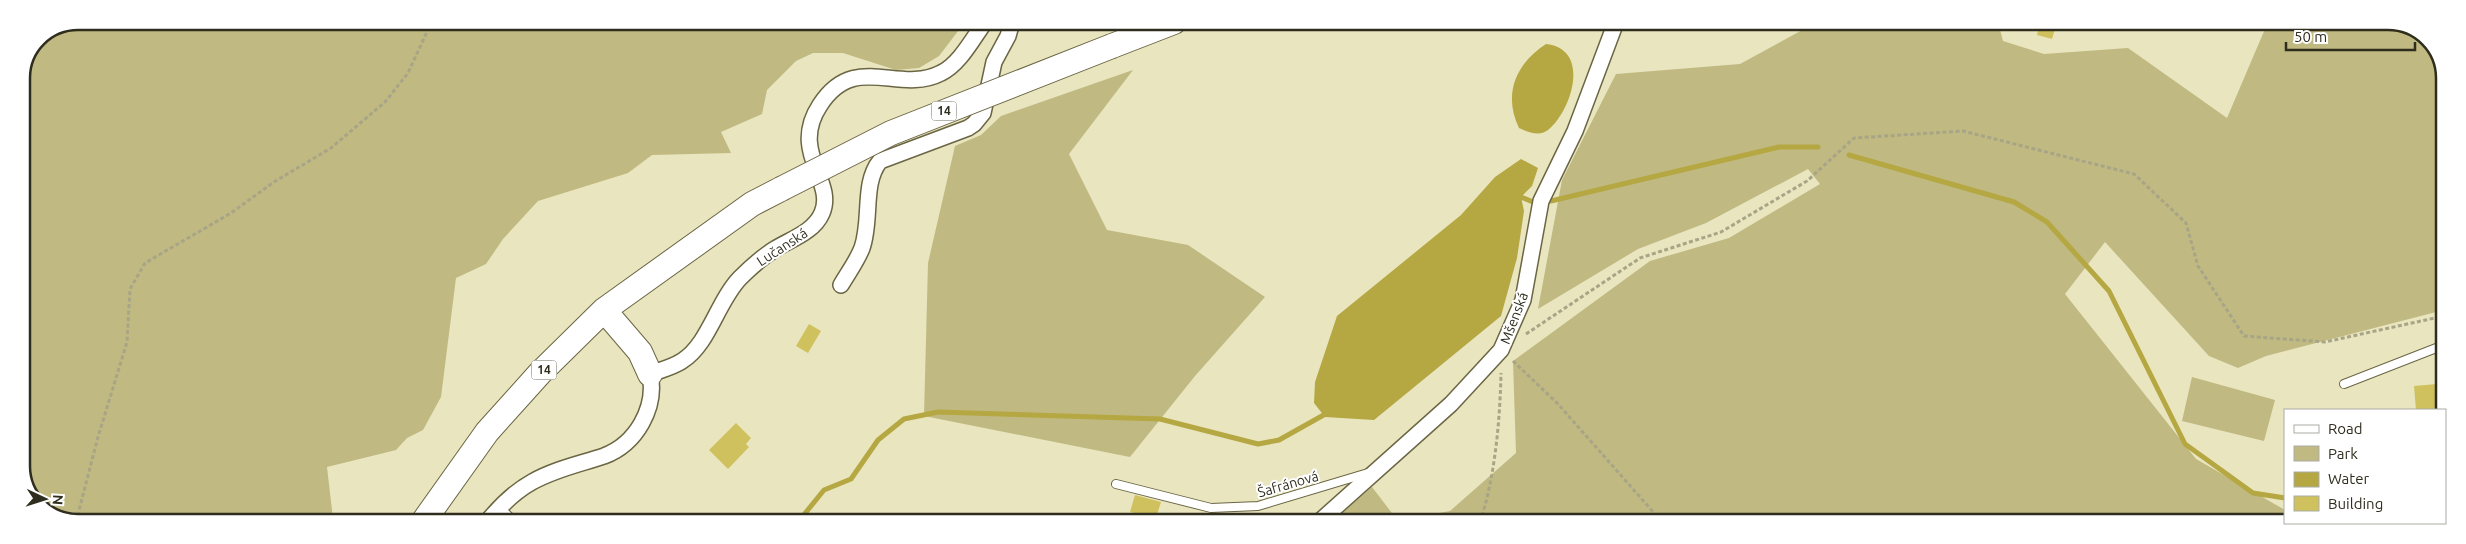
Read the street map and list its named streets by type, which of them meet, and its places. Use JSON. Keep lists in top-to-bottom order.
{
  "streets": {
    "main road": ["14"],
    "street": ["Lučanská", "Mšenská"],
    "lane": ["Šafránová"]
  },
  "crossings": [
    ["Mšenská", "Šafránová"]
  ],
  "legend": [
    "Road",
    "Park",
    "Water",
    "Building"
  ],
  "scale_bar": "50 m",
  "north": "right"
}
